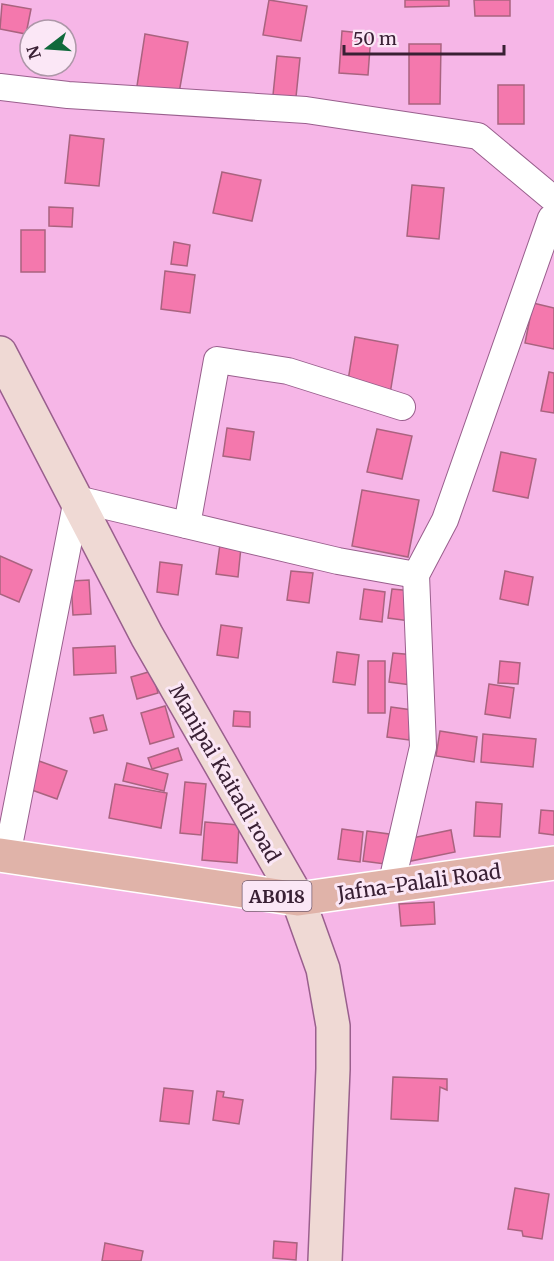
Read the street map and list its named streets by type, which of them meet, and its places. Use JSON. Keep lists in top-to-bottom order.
{
  "streets": {
    "main road": ["Manipai Kaitadi road", "Jafna-Palali Road", "AB018"]
  },
  "crossings": [
    ["Manipai Kaitadi road", "Jafna-Palali Road"]
  ],
  "scale_bar": "50 m",
  "north": "left"
}
